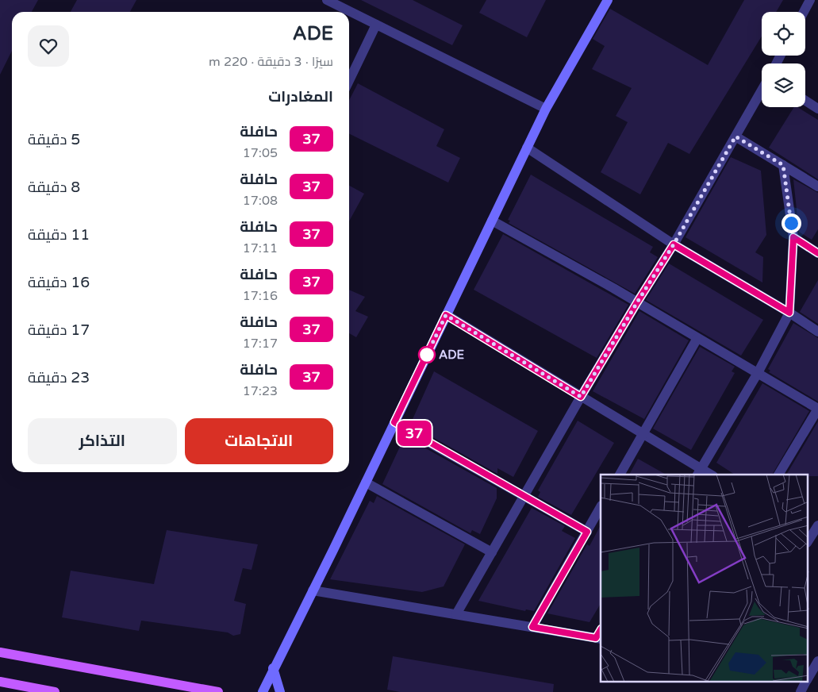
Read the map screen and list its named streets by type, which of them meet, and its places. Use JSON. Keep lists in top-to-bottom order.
{
  "places": ["ADE"],
  "lines": ["bus line 37"],
  "page": {
    "on_map": "37",
    "heading": [
      ["ADE", "سيرًا · 3 دقيقة · 220 m"],
      "المغادرات"
    ],
    "list": [
      {
        "mark": "37",
        "name": "حافلة",
        "note": "17:05",
        "value": "5 دقيقة"
      },
      {
        "mark": "37",
        "name": "حافلة",
        "note": "17:08",
        "value": "8 دقيقة"
      },
      {
        "mark": "37",
        "name": "حافلة",
        "note": "17:11",
        "value": "11 دقيقة"
      },
      {
        "mark": "37",
        "name": "حافلة",
        "note": "17:16",
        "value": "16 دقيقة"
      },
      {
        "mark": "37",
        "name": "حافلة",
        "note": "17:17",
        "value": "17 دقيقة"
      },
      {
        "mark": "37",
        "name": "حافلة",
        "note": "17:23",
        "value": "23 دقيقة"
      }
    ],
    "buttons": ["الاتجاهات", "التذاكر"]
  }
}
